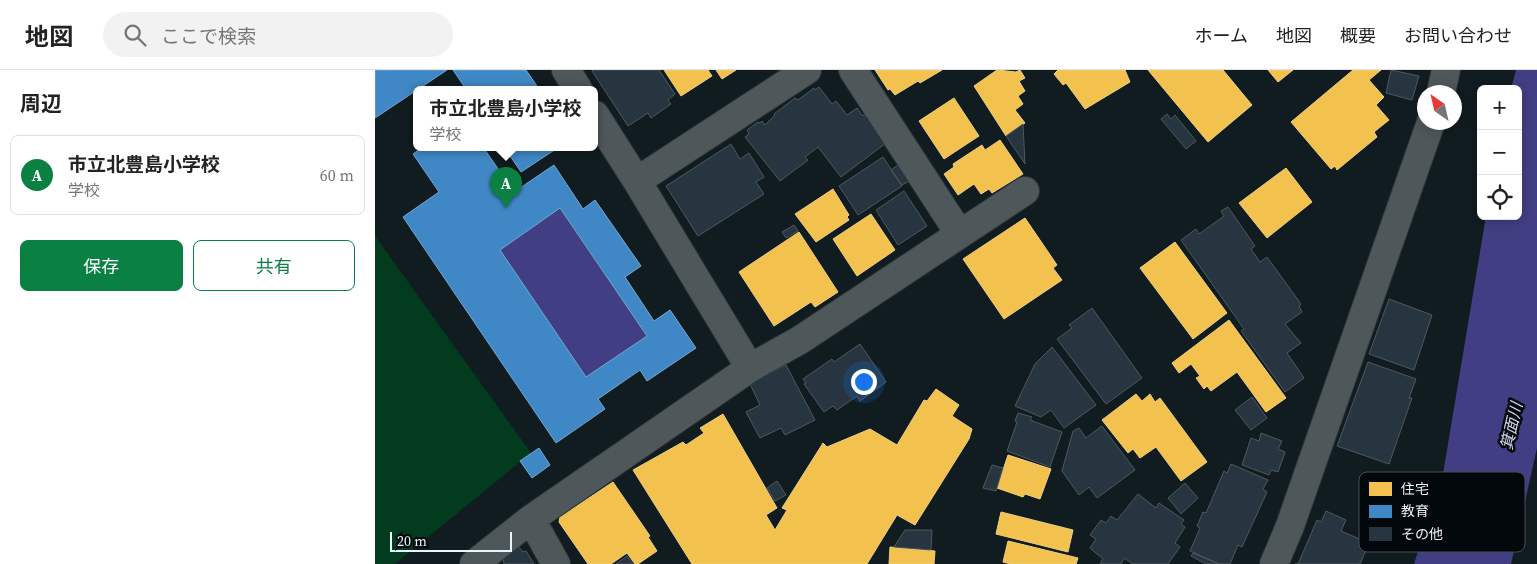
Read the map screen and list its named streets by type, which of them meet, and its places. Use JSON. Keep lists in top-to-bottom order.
{
  "water": ["箕面川"],
  "legend": ["住宅", "教育", "その他"],
  "scale_bar": "20 m",
  "north": "top left",
  "page": {
    "header": "地図",
    "search": "ここで検索",
    "nav": [
      "ホーム",
      "地図",
      "概要",
      "お問い合わせ"
    ],
    "heading": "周辺",
    "map_buttons": ["+", "−"],
    "popup": ["市立北豊島小学校", "学校"],
    "list": [
      {
        "mark": "A",
        "name": "市立北豊島小学校",
        "note": "学校",
        "value": "60 m"
      }
    ],
    "pins": "A",
    "buttons": ["保存", "共有"],
    "scale": "20 m"
  }
}
